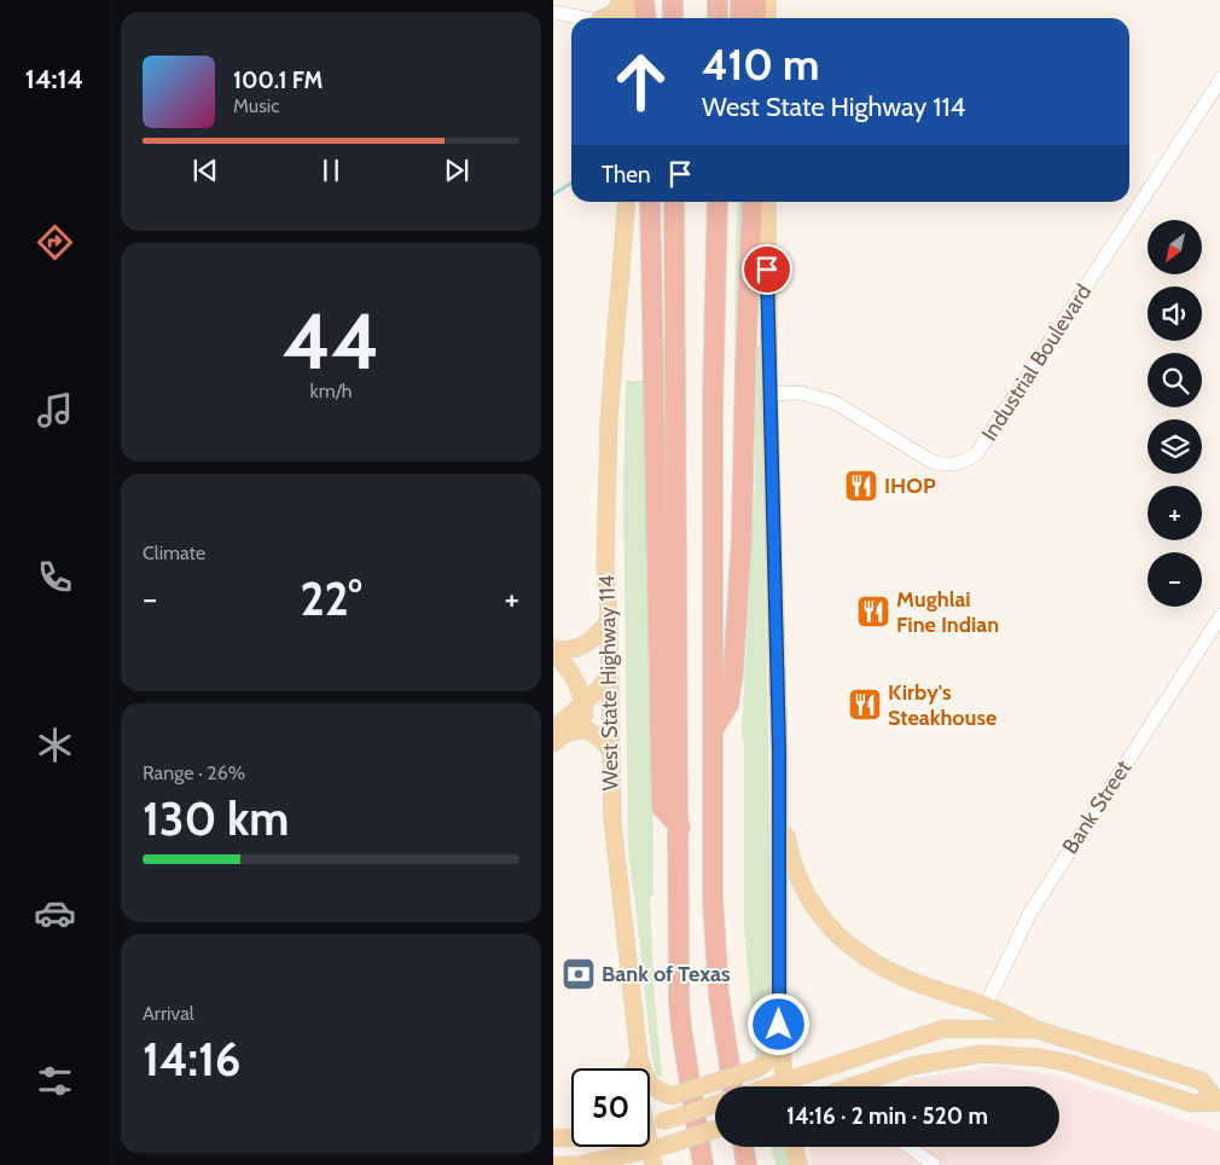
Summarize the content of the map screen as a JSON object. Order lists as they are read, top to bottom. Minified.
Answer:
{"streets":{"main road":["West State Highway 114"],"street":["Industrial Boulevard","Bank Street"]},"places":{"restaurant":["IHOP","Mughlai Fine Indian","Kirby's Steakhouse"],"bank":["Bank of Texas"]},"north":"bottom left","page":{"tabs":"14:14","turn":["410 m","West State Highway 114"],"song":["100.1 FM","Music"],"then":"Then","map_buttons":["+","−"],"tile":[["44","km/h"],"Climate",["Range · 26%","130 km"],["Arrival","14:16"]],"heat":["−","22°","+"],"limit":"50","trip":"14:16 · 2 min · 520 m"}}
